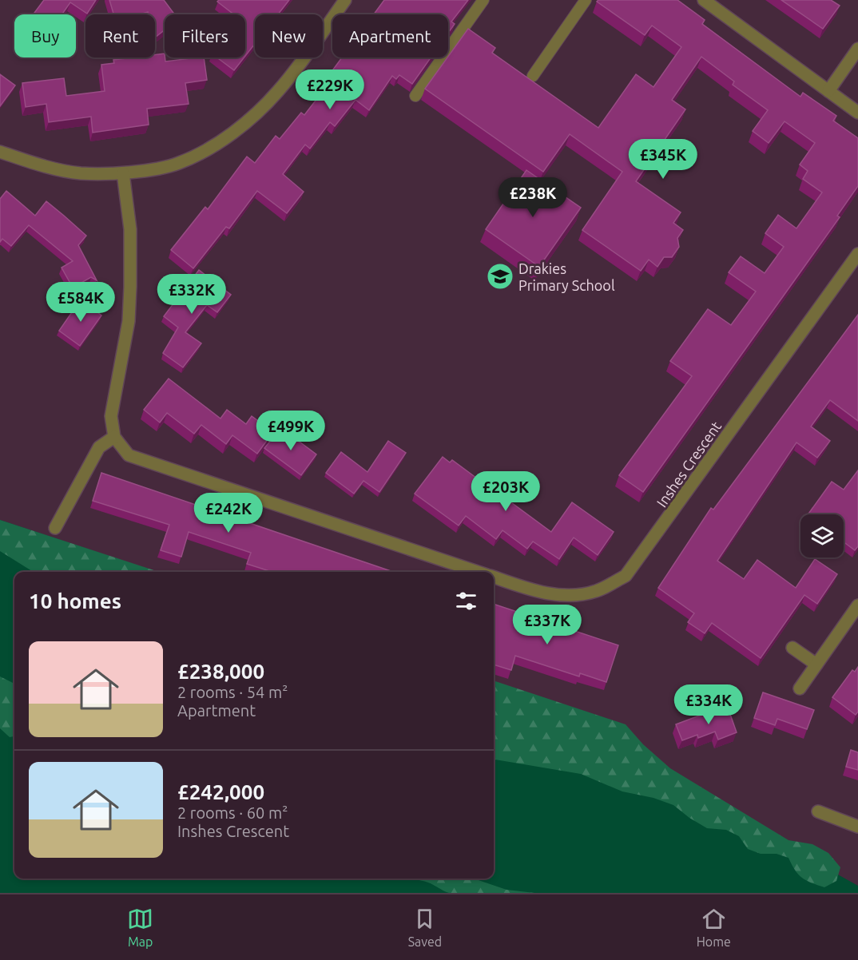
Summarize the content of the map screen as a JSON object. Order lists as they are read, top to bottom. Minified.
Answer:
{"streets":{"street":["Inshes Crescent"]},"places":{"school or university":["Drakies Primary School"]},"page":{"chip":["Buy","Rent","Filters","New","Apartment"],"price":["£229K","£345K","£238K","£332K","£584K","£499K","£203K","£242K","£337K","£334K"],"heading":"10 homes","list":[{"name":"£238,000","note":"2 rooms · 54 m² · Apartment"},{"name":"£242,000","note":"2 rooms · 60 m² · Inshes Crescent"}],"tabs":["Map","Saved","Home"]}}
